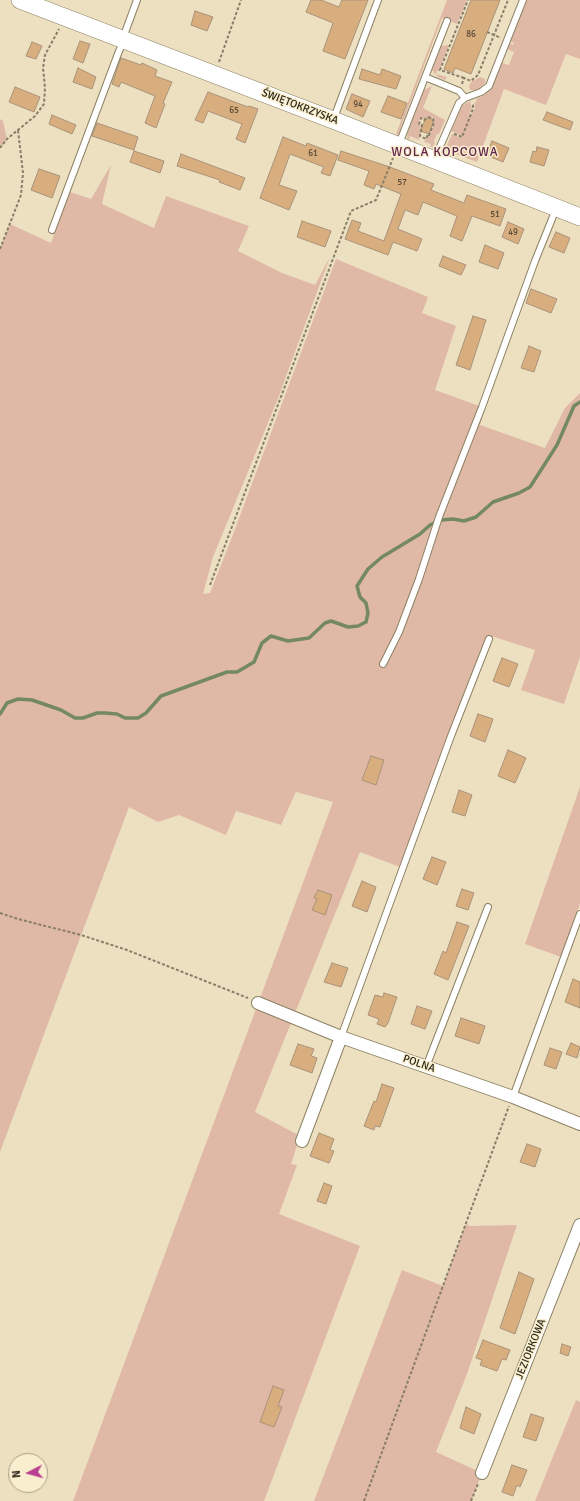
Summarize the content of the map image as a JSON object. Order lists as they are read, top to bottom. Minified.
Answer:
{"streets":{"street":["ŚWIĘTOKRZYSKA","POLNA","JEZIORKOWA"]},"districts":["WOLA KOPCOWA"],"house_numbers":["86","94","65","61","57","51","49"],"north":"left"}
